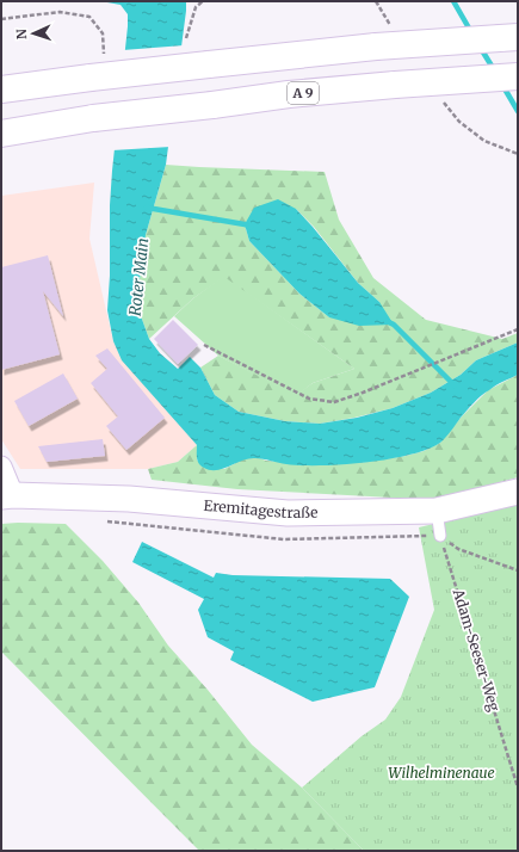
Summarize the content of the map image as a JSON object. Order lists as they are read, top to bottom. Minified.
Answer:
{"streets":{"highway":["A 9"],"street":["Eremitagestraße"],"path":["Adam-Seeser-Weg"]},"water":["Roter Main"],"parks":["Wilhelminenaue"],"north":"left"}
